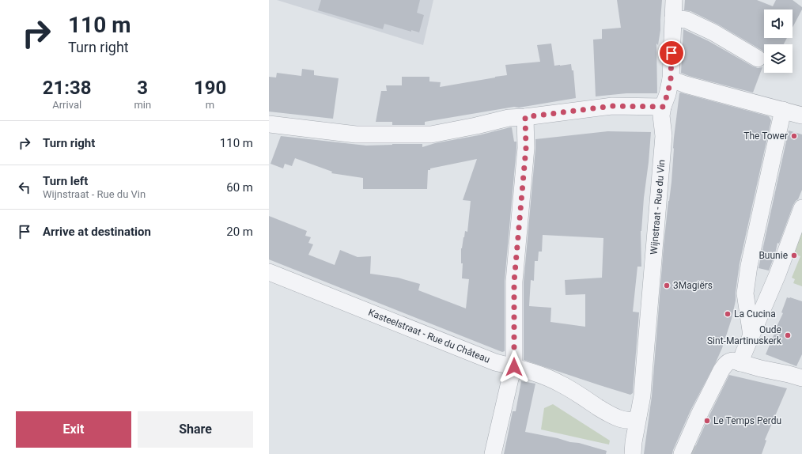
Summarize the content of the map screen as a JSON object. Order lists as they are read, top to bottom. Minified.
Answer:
{"streets":{"street":["Wijnstraat - Rue du Vin","Kasteelstraat - Rue du Château"]},"crossings":[["Wijnstraat - Rue du Vin","Kasteelstraat - Rue du Château"]],"places":["The Tower","Buunie","3Magiërs","La Cucina","Oude Sint-Martinuskerk","Le Temps Perdu"],"page":{"turn":["110 m","Turn right"],"eta":["21:38","Arrival","3","min","190","m"],"list":[{"name":"Turn right","value":"110 m"},{"name":"Turn left","note":"Wijnstraat - Rue du Vin","value":"60 m"},{"name":"Arrive at destination","value":"20 m"}],"buttons":["Exit","Share"]}}
